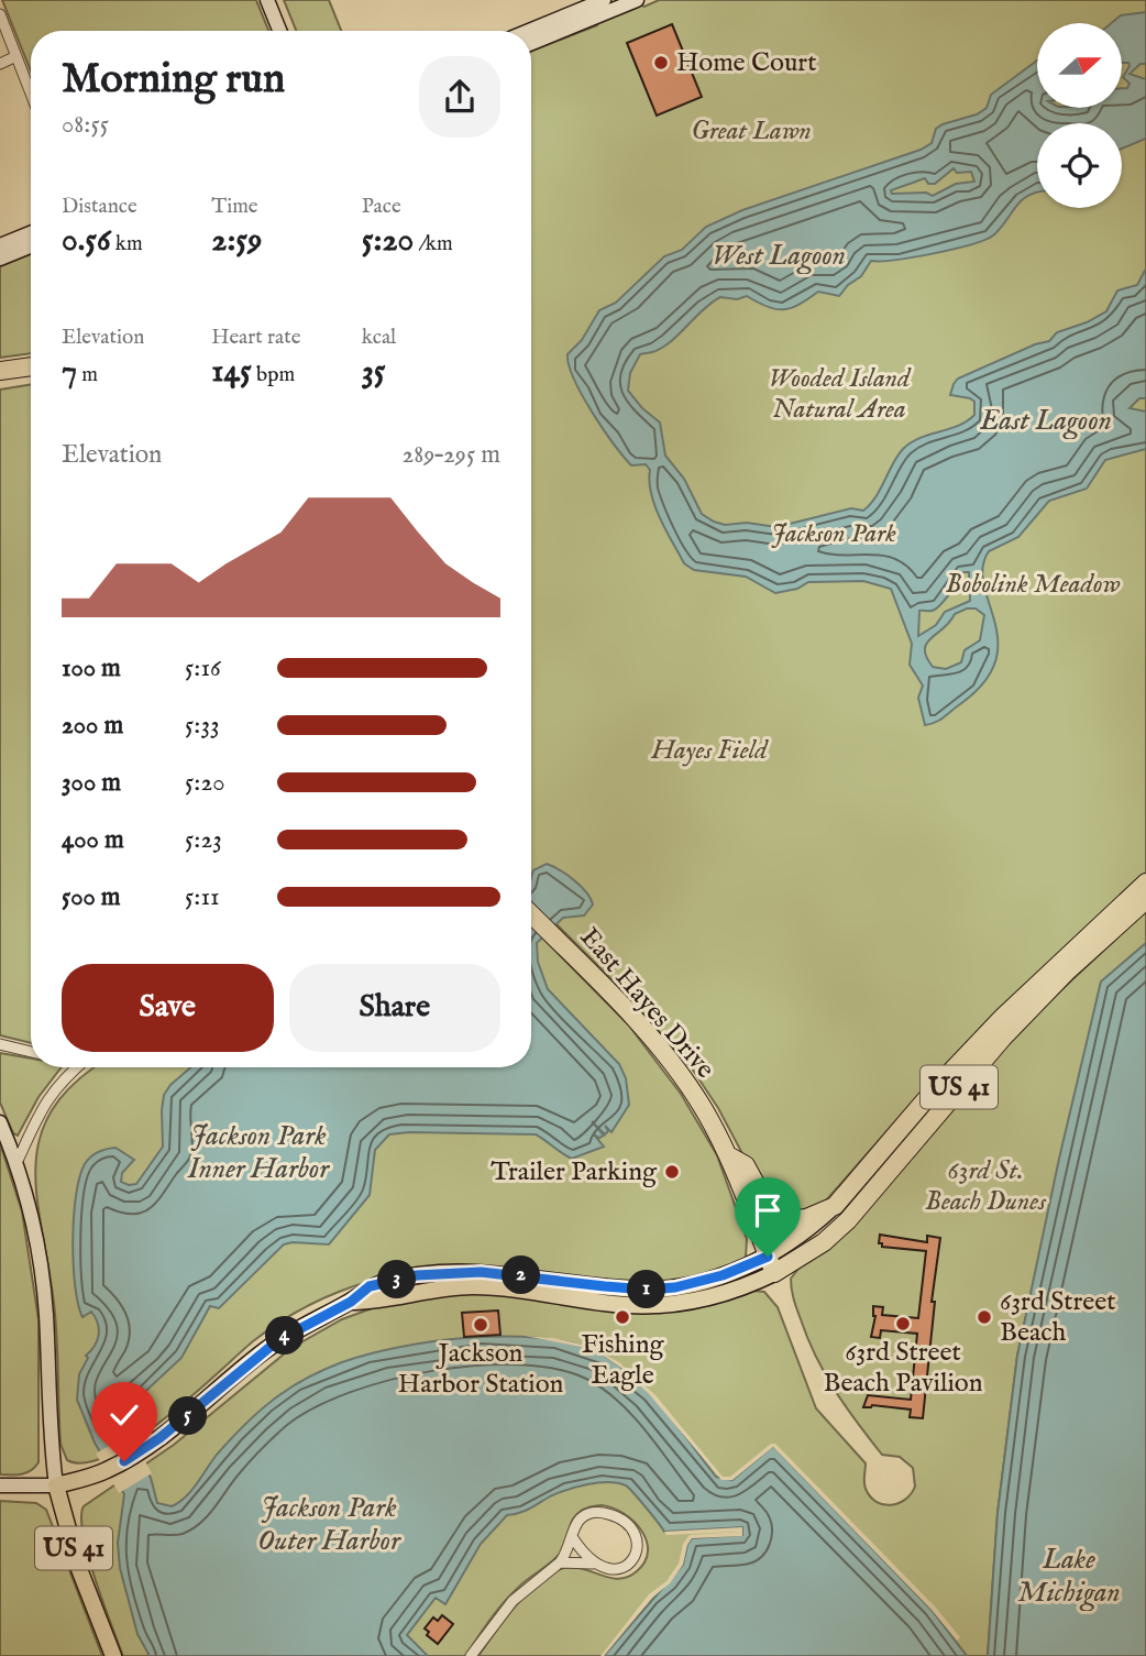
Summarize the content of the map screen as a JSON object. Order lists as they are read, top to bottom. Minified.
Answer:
{"streets":{"highway":["East Hayes Drive","US 41"]},"crossings":[["East Hayes Drive","US 41"]],"water":["West Lagoon","East Lagoon","Jackson Park Inner Harbor","Jackson Park Outer Harbor","Lake Michigan"],"parks":["Great Lawn","Wooded Island Natural Area","Jackson Park","Bobolink Meadow","Hayes Field","63rd St. Beach Dunes"],"places":["Home Court","Trailer Parking","Fishing Eagle","63rd Street Beach","63rd Street Beach Pavilion","Jackson Harbor Station"],"north":"right","page":{"heading":["Morning run","08:55"],"stats":[["Distance","0.56 km"],["Time","2:59"],["Pace","5:20 /km"],["Elevation","7 m"],["Heart rate","145 bpm"],["kcal","35"]],"chart":["Elevation","289–295 m"],"list":[{"name":"100 m","note":"5:16"},{"name":"200 m","note":"5:33"},{"name":"300 m","note":"5:20"},{"name":"400 m","note":"5:23"},{"name":"500 m","note":"5:11"}],"buttons":["Save","Share"],"pins":["2","3","1","4","5"]}}
